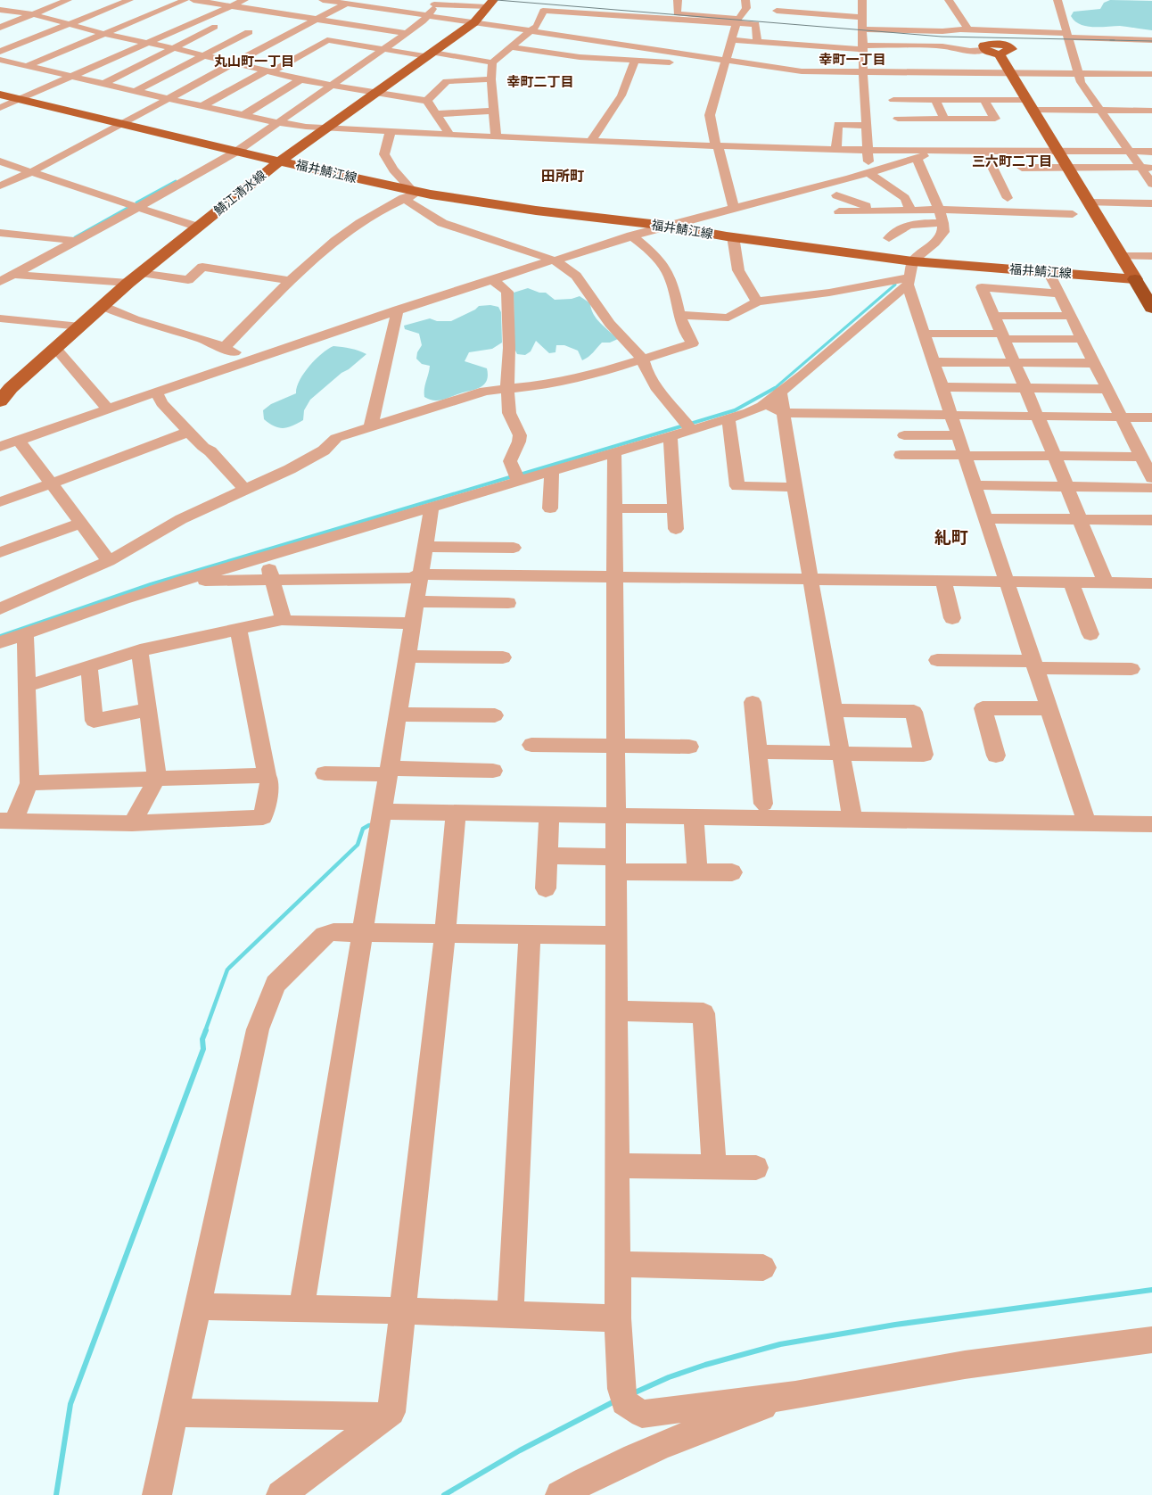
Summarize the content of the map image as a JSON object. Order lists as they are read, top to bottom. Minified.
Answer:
{"streets":{"main road":["福井鯖江線","鯖江清水線"]},"crossings":[["福井鯖江線","鯖江清水線"]],"districts":["幸町一丁目","丸山町一丁目","幸町二丁目","三六町二丁目","田所町","糺町"]}
